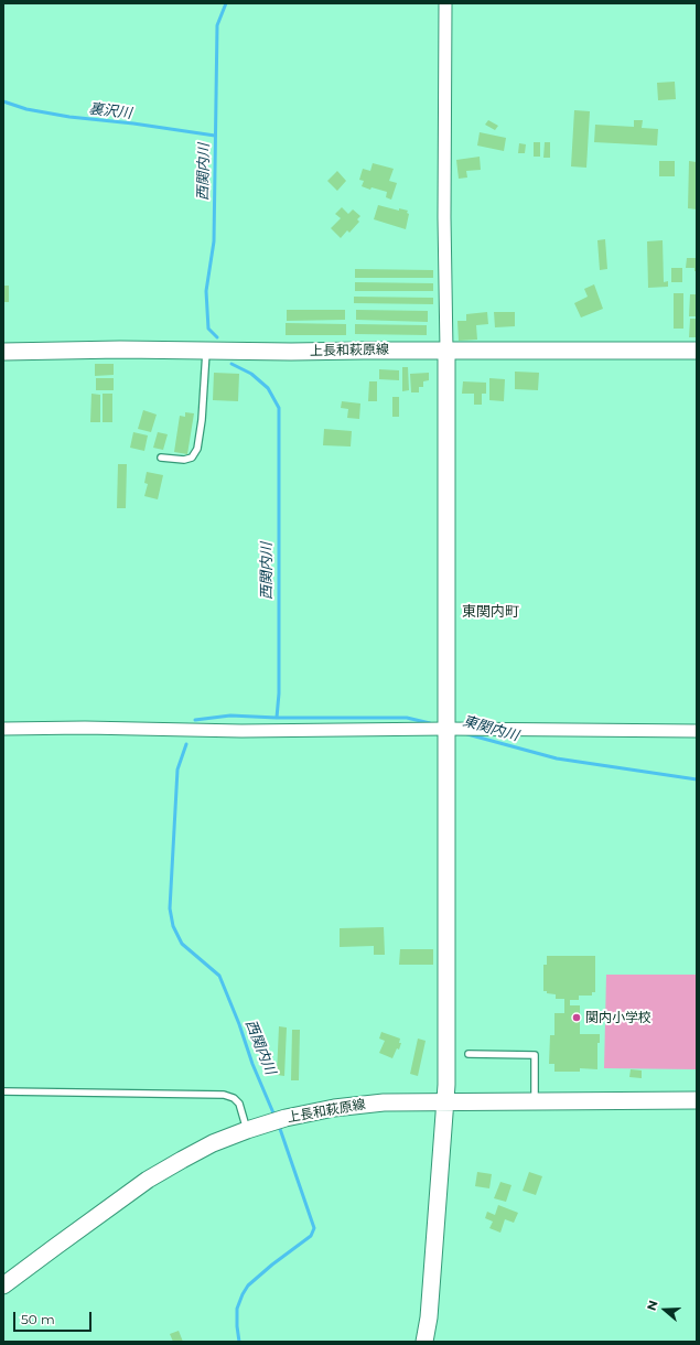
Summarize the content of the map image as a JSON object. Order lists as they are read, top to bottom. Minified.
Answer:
{"streets":{"main road":["上長和萩原線"]},"districts":["東関内町"],"water":["裏沢川","西関内川","東関内川"],"places":["関内小学校"],"scale_bar":"50 m","north":"left"}
